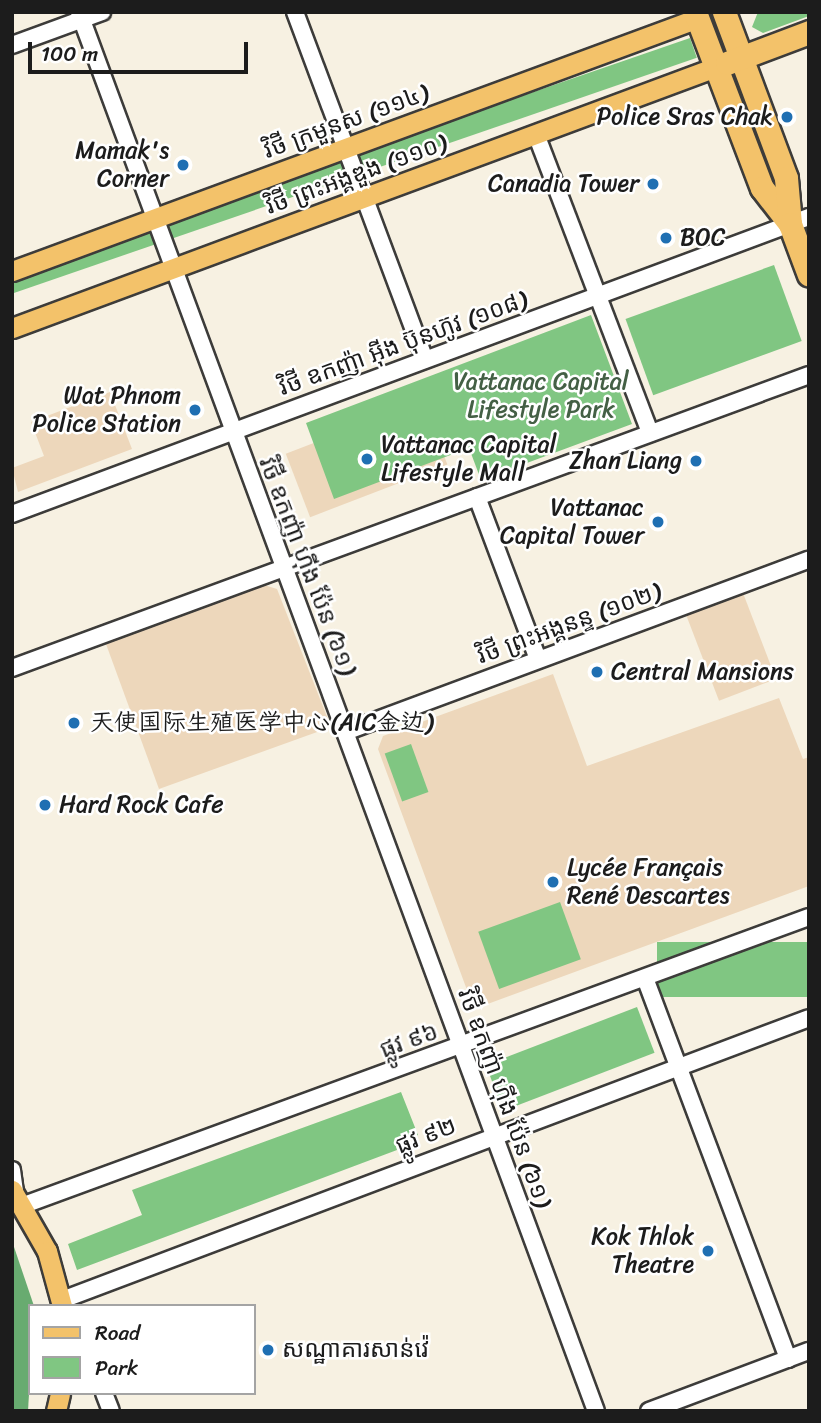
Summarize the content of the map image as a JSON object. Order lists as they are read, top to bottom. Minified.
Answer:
{"streets":{"main road":["វិថី ក្រមួនស (១១៤)","វិថី ព្រះអង្គឌួង (១១០)"],"street":["វិថី ឧកញ៉ា អ៊ីង ប៊ុនហ៊ូវ (១០៨)","វិថី ឧកញ៉ា ហ៊ីង ប៉ែន (៦១)","វិថី ព្រះអង្គនន្ទ (១០២)","ផ្លូវ ៩៦","ផ្លូវ ៩២"]},"crossings":[["វិថី ក្រមួនស (១១៤)","វិថី ឧកញ៉ា ហ៊ីង ប៉ែន (៦១)"],["វិថី ព្រះអង្គឌួង (១១០)","វិថី ឧកញ៉ា ហ៊ីង ប៉ែន (៦១)"],["វិថី ឧកញ៉ា អ៊ីង ប៊ុនហ៊ូវ (១០៨)","វិថី ឧកញ៉ា ហ៊ីង ប៉ែន (៦១)"],["វិថី ឧកញ៉ា ហ៊ីង ប៉ែន (៦១)","វិថី ព្រះអង្គនន្ទ (១០២)"],["វិថី ឧកញ៉ា ហ៊ីង ប៉ែន (៦១)","ផ្លូវ ៩៦"],["វិថី ឧកញ៉ា ហ៊ីង ប៉ែន (៦១)","ផ្លូវ ៩២"]],"parks":["Vattanac Capital Lifestyle Park"],"places":["Police Sras Chak","Mamak's Corner","Canadia Tower","BOC","Wat Phnom Police Station","Vattanac Capital Lifestyle Mall","Zhan Liang","Vattanac Capital Tower","Central Mansions","天使国际生殖医学中心(AIC金边)","Hard Rock Cafe","Lycée Français René Descartes","Kok Thlok Theatre","សណ្ឋាគារសាន់វ៉េ"],"legend":["Road","Park"],"scale_bar":"100 m"}
